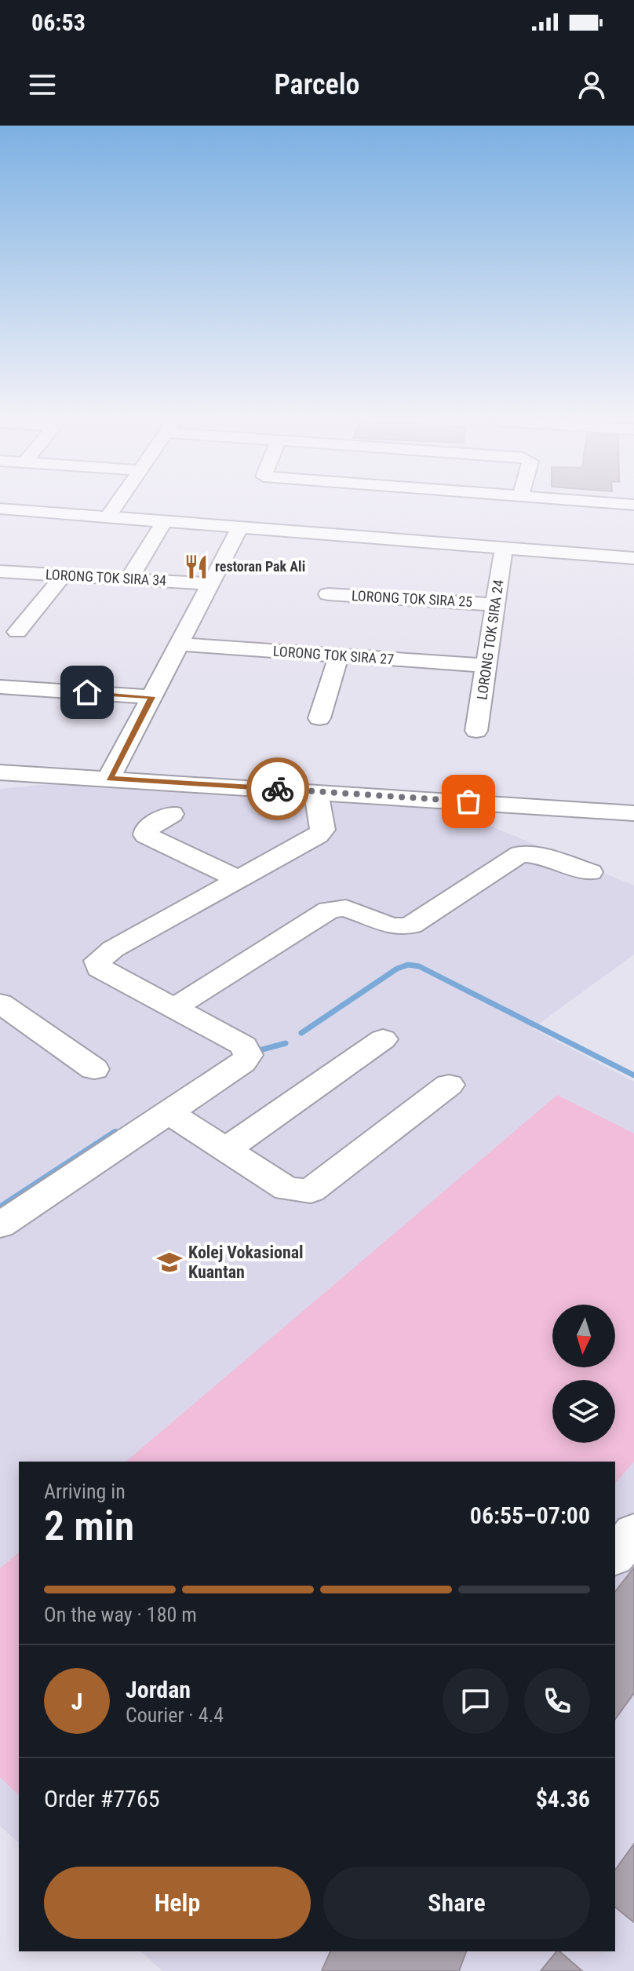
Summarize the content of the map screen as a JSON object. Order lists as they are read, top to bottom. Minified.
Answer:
{"streets":{"street":["LORONG TOK SIRA 34","LORONG TOK SIRA 25","LORONG TOK SIRA 24","LORONG TOK SIRA 27"]},"crossings":[["LORONG TOK SIRA 25","LORONG TOK SIRA 24"],["LORONG TOK SIRA 24","LORONG TOK SIRA 27"]],"places":{"restaurant":["restoran Pak Ali"],"school or university":["Kolej Vokasional Kuantan"]},"north":"bottom","page":{"status":"06:53","header":"Parcelo","heading":["2 min","Arriving in","06:55–07:00"],"panel":["Jordan","Courier · 4.4","Order #7765","$4.36"],"bar":"On the way · 180 m","round":"J","buttons":["Help","Share"]}}
